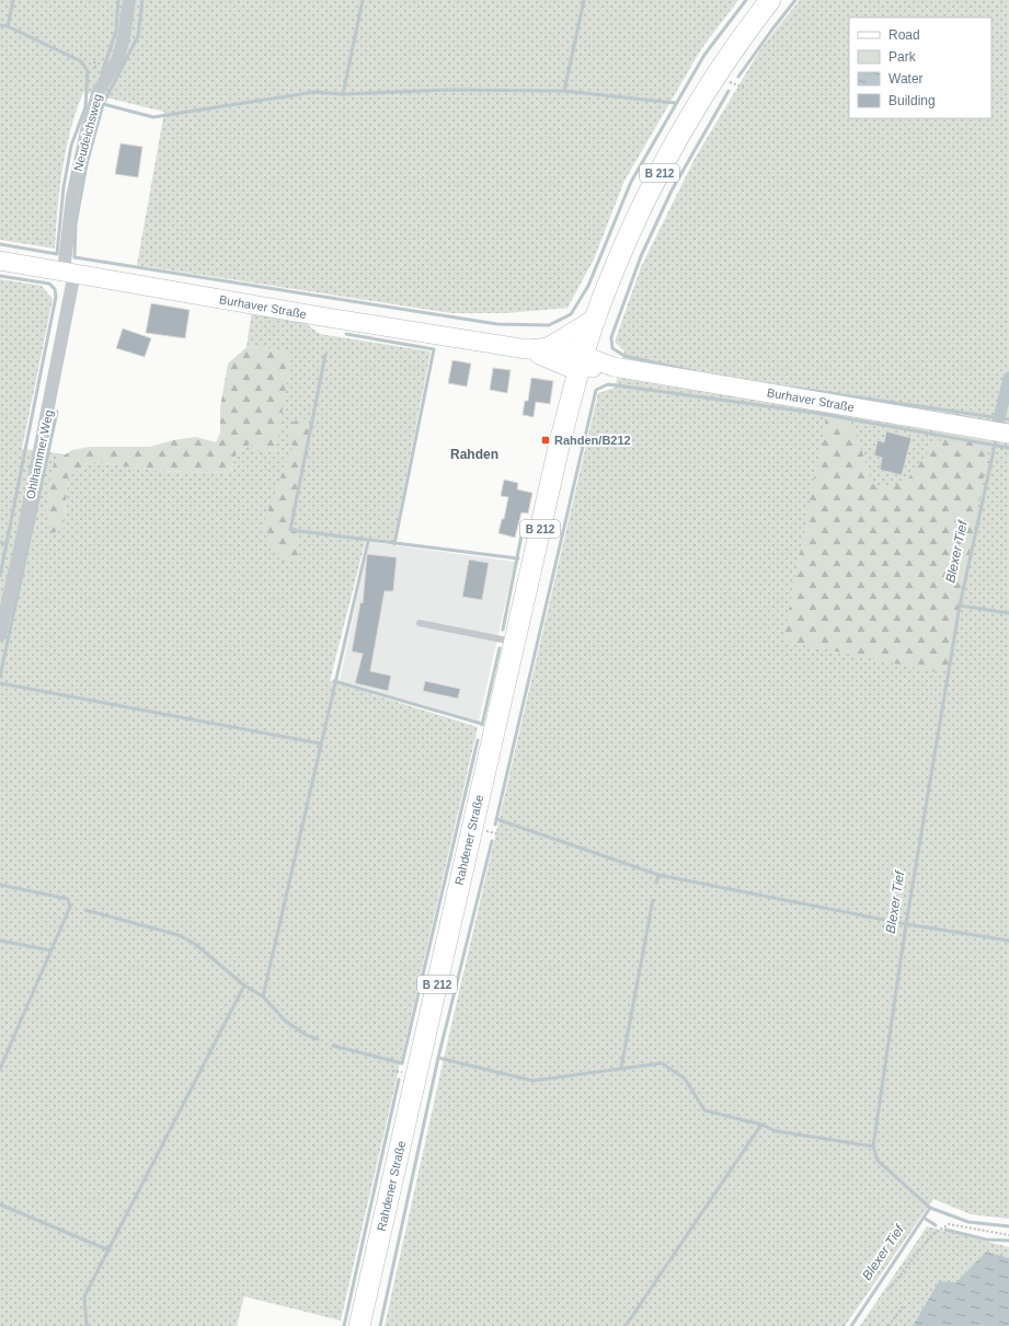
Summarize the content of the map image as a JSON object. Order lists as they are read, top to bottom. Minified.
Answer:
{"streets":{"main road":["B 212","Burhaver Straße","Rahdener Straße"],"street":["Neudeichsweg","Ohlhammer Weg"]},"crossings":[["Neudeichsweg","Burhaver Straße"],["Neudeichsweg","Ohlhammer Weg"],["B 212","Burhaver Straße"],["B 212","Rahdener Straße"],["Burhaver Straße","Ohlhammer Weg"],["Burhaver Straße","Rahdener Straße"]],"districts":["Rahden"],"water":["Blexer Tief"],"places":{"transit":["Rahden/B212"]},"legend":["Road","Park","Water","Building"]}
